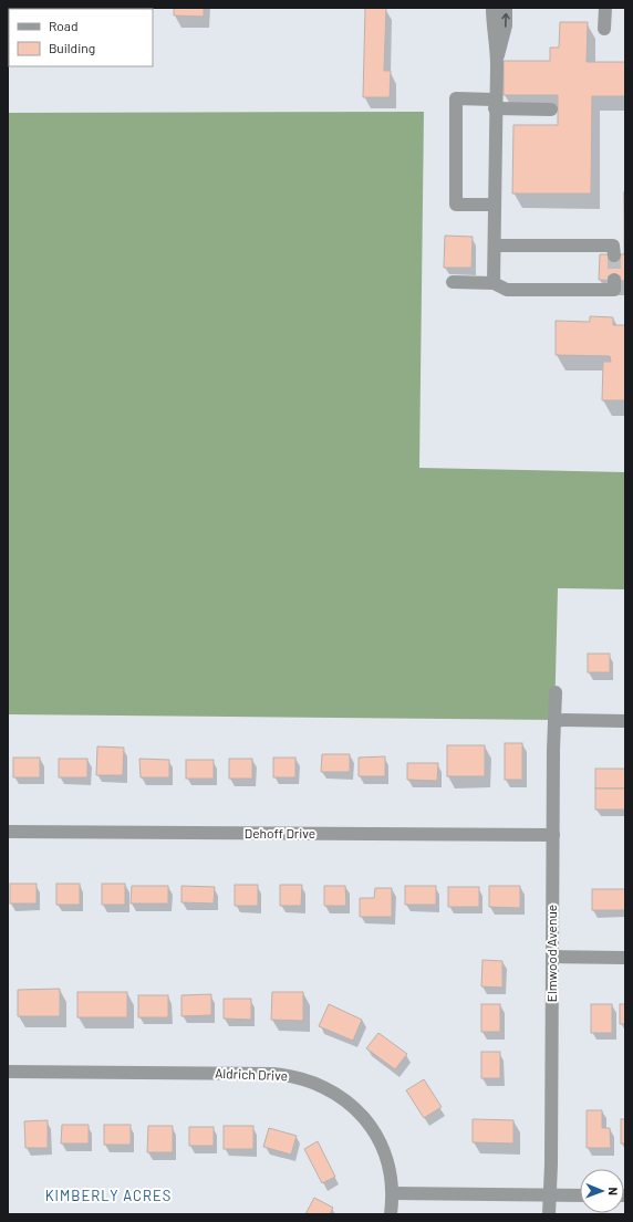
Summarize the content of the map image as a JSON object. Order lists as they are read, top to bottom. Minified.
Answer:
{"streets":{"street":["Dehoff Drive","Elmwood Avenue","Aldrich Drive"]},"crossings":[["Dehoff Drive","Elmwood Avenue"]],"districts":["KIMBERLY ACRES"],"legend":["Road","Building"],"north":"right"}
